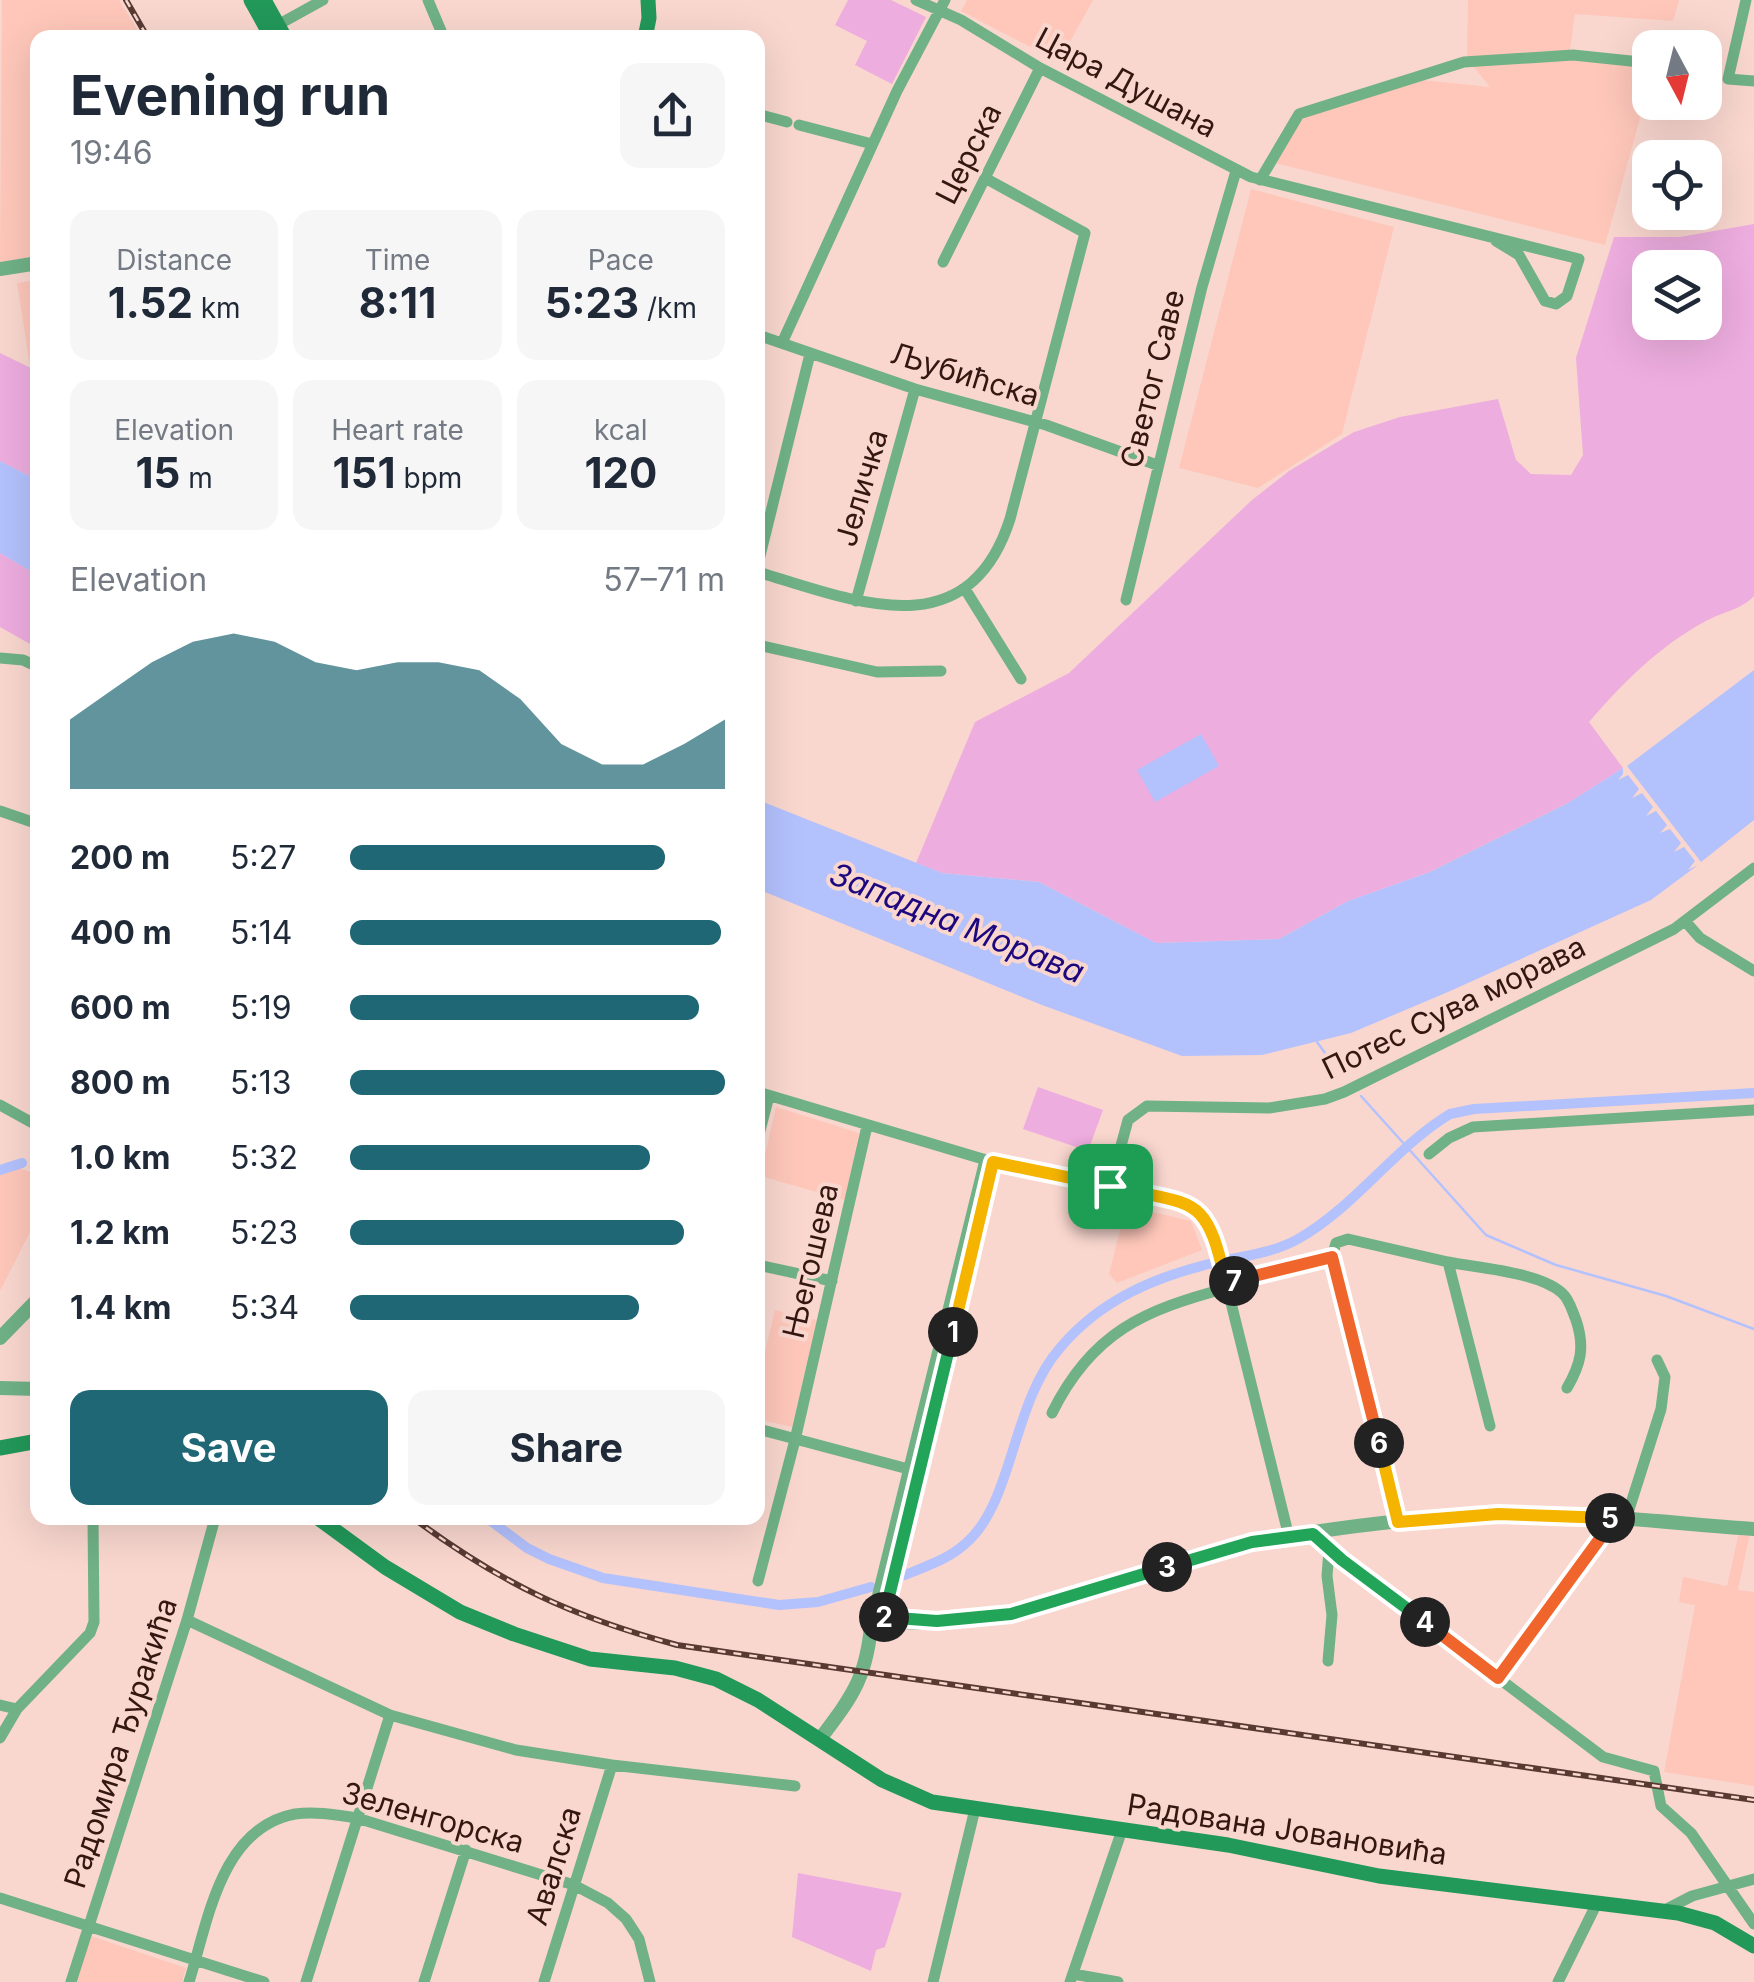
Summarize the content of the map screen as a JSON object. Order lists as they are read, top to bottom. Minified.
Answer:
{"streets":{"main road":["Радована Јовановића"],"street":["Цара Душана","Церска","Љубићска","Светог Саве","Јеличка","Потес Сува морава","Његошева","Радомира Ђуракића","Зеленгорска","Авалска"]},"crossings":[["Цара Душана","Церска"],["Цара Душана","Светог Саве"],["Љубићска","Светог Саве"],["Љубићска","Јеличка"],["Зеленгорска","Авалска"]],"water":["Западна Морава"],"north":"bottom","page":{"heading":["Evening run","19:46"],"stats":[["Distance","1.52 km"],["Time","8:11"],["Pace","5:23 /km"],["Elevation","15 m"],["Heart rate","151 bpm"],["kcal","120"]],"chart":["Elevation","57–71 m"],"list":[{"name":"200 m","note":"5:27"},{"name":"400 m","note":"5:14"},{"name":"600 m","note":"5:19"},{"name":"800 m","note":"5:13"},{"name":"1.0 km","note":"5:32"},{"name":"1.2 km","note":"5:23"},{"name":"1.4 km","note":"5:34"}],"pins":["7","1","6","5","3","2","4"],"buttons":["Save","Share"]}}
